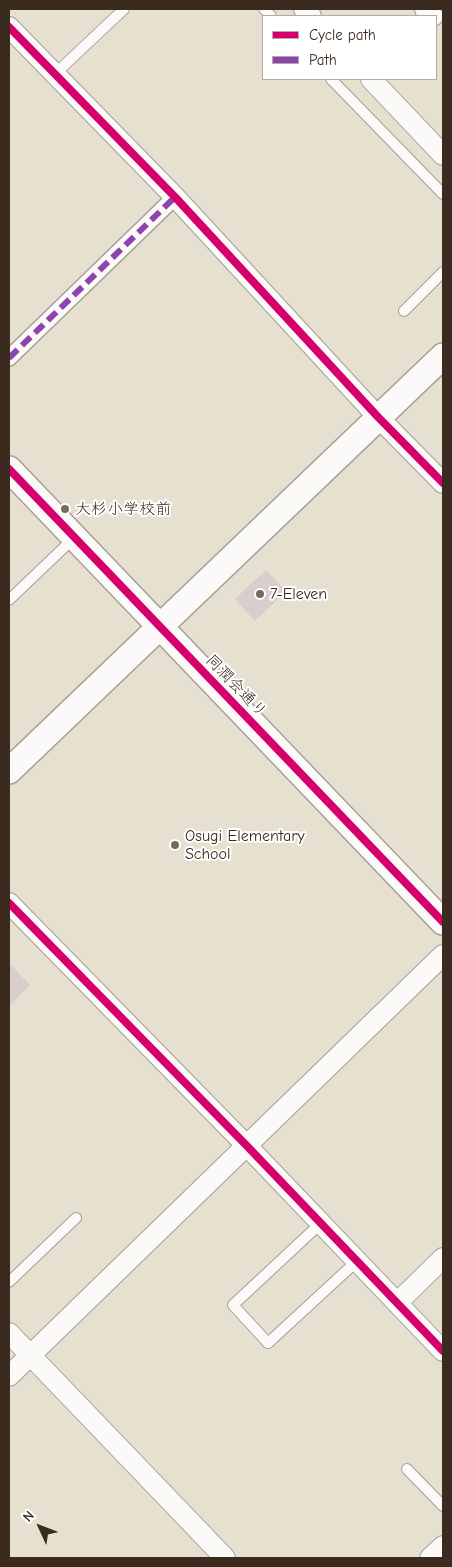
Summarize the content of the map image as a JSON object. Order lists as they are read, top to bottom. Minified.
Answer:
{"streets":{"street":["同潤会通り"]},"places":["大杉小学校前","7-Eleven","Osugi Elementary School"],"legend":["Cycle path","Path"],"north":"top left"}
